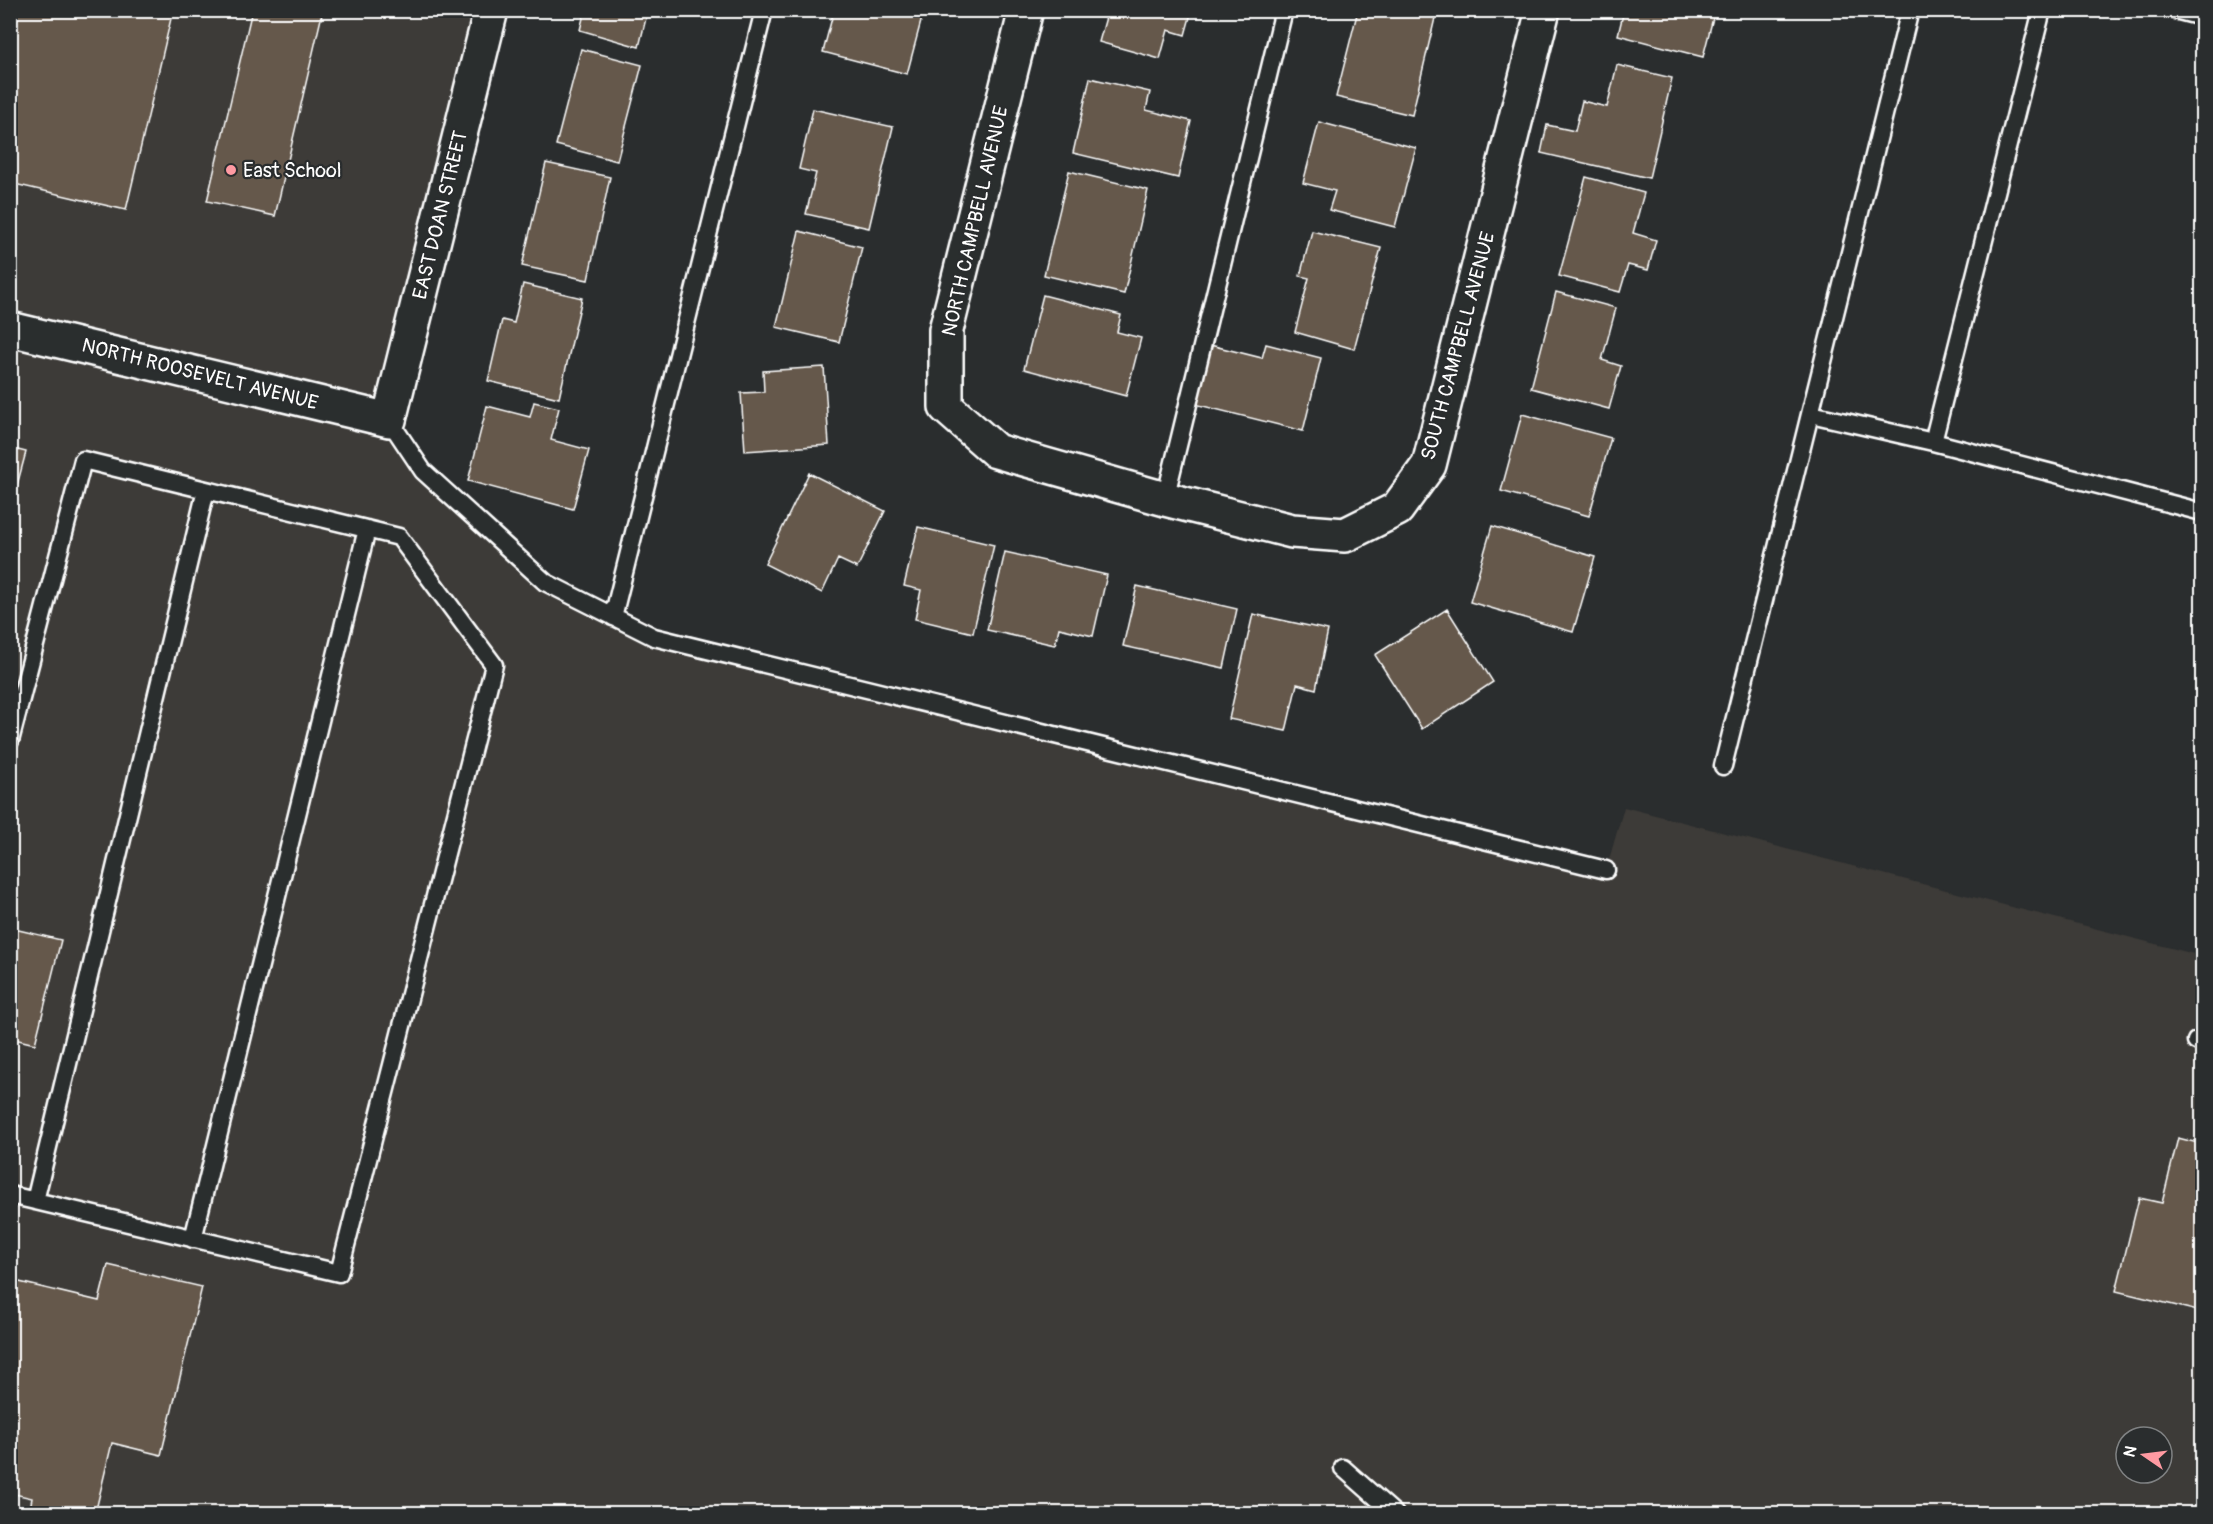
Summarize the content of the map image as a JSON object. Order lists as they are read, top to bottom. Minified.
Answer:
{"streets":{"street":["EAST DOAN STREET","NORTH CAMPBELL AVENUE","SOUTH CAMPBELL AVENUE","NORTH ROOSEVELT AVENUE"]},"crossings":[["EAST DOAN STREET","NORTH ROOSEVELT AVENUE"],["NORTH CAMPBELL AVENUE","SOUTH CAMPBELL AVENUE"]],"places":["East School"],"north":"left"}
